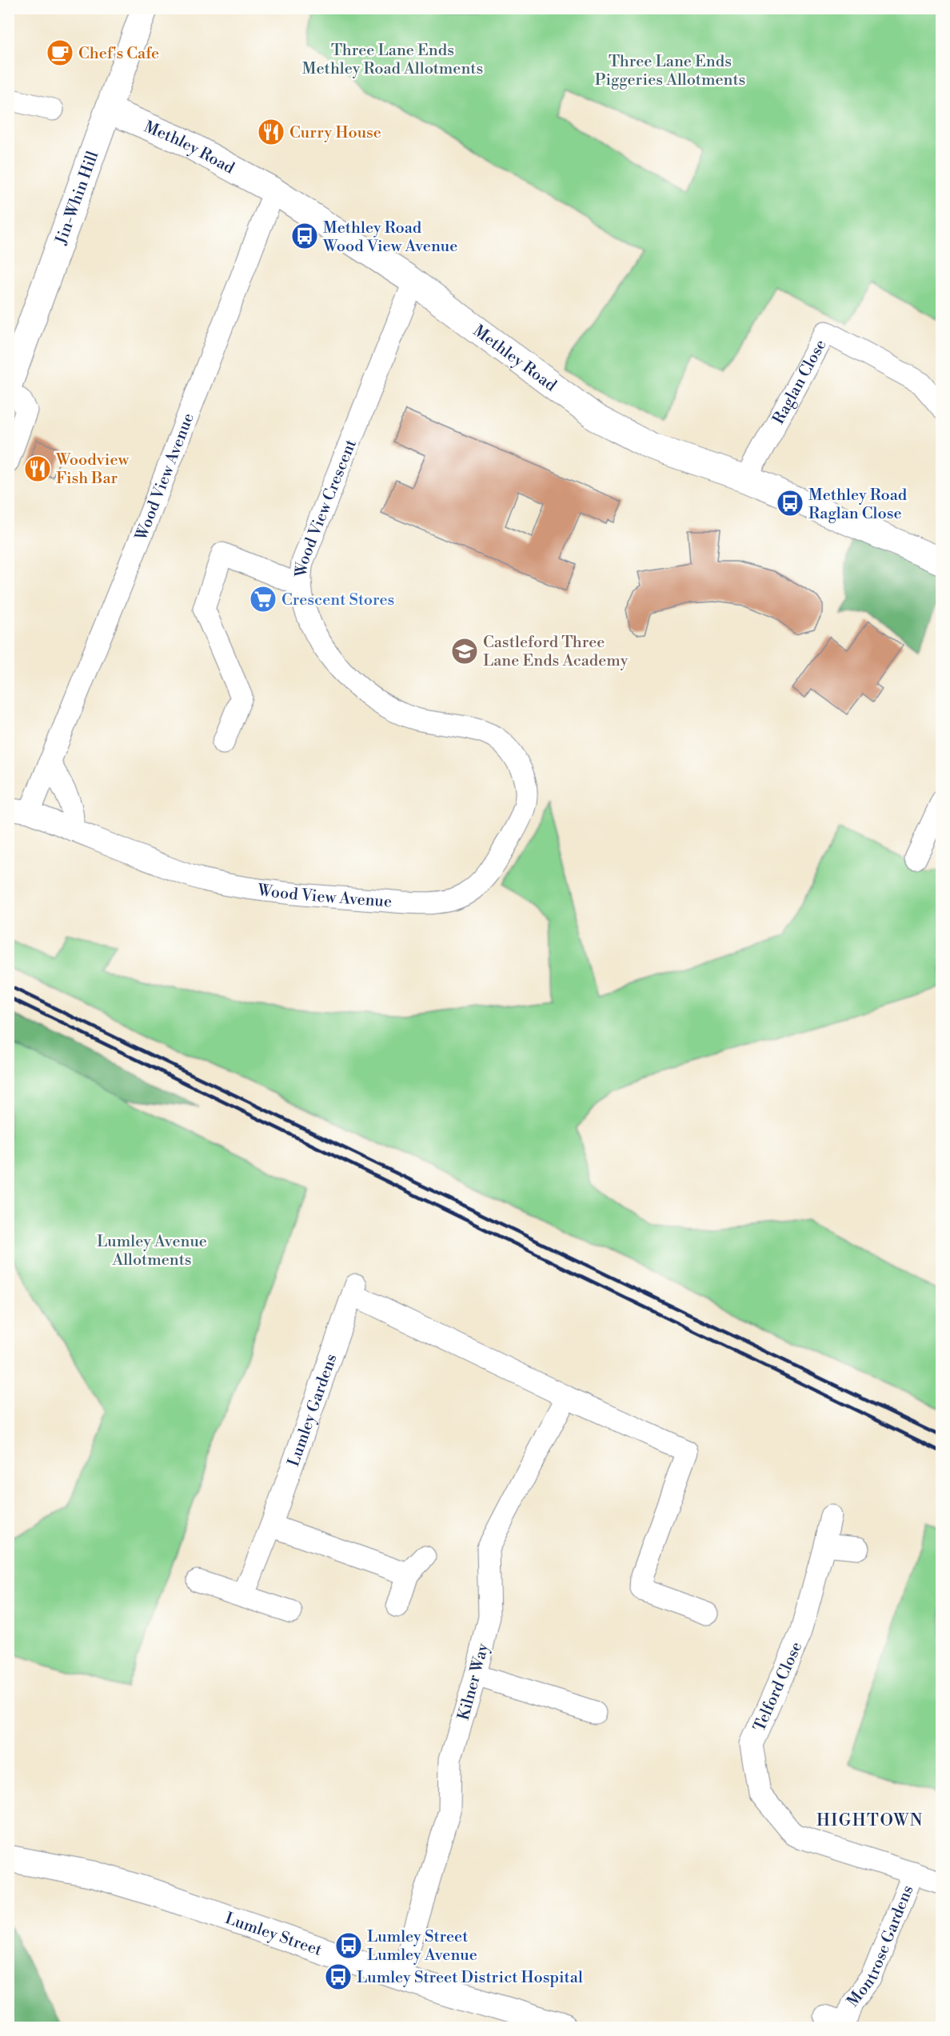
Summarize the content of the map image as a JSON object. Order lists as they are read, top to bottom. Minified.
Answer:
{"streets":{"main road":["Methley Road","Jin-Whin Hill","Lumley Street"],"street":["Raglan Close","Wood View Avenue","Wood View Crescent","Lumley Gardens","Kilner Way","Telford Close","Montrose Gardens"]},"crossings":[["Methley Road","Jin-Whin Hill"],["Methley Road","Raglan Close"],["Methley Road","Wood View Avenue"],["Methley Road","Wood View Crescent"],["Wood View Avenue","Wood View Crescent"],["Lumley Gardens","Kilner Way"],["Kilner Way","Lumley Street"],["Telford Close","Montrose Gardens"]],"districts":["HIGHTOWN"],"parks":["Three Lane Ends Methley Road Allotments","Three Lane Ends Piggeries Allotments","Lumley Avenue Allotments"],"places":{"cafe":["Chef's Cafe"],"restaurant":["Curry House","Woodview Fish Bar"],"bus stop":["Methley Road Wood View Avenue","Methley Road Raglan Close","Lumley Street Lumley Avenue","Lumley Street District Hospital"],"supermarket":["Crescent Stores"],"school or university":["Castleford Three Lane Ends Academy"]}}
